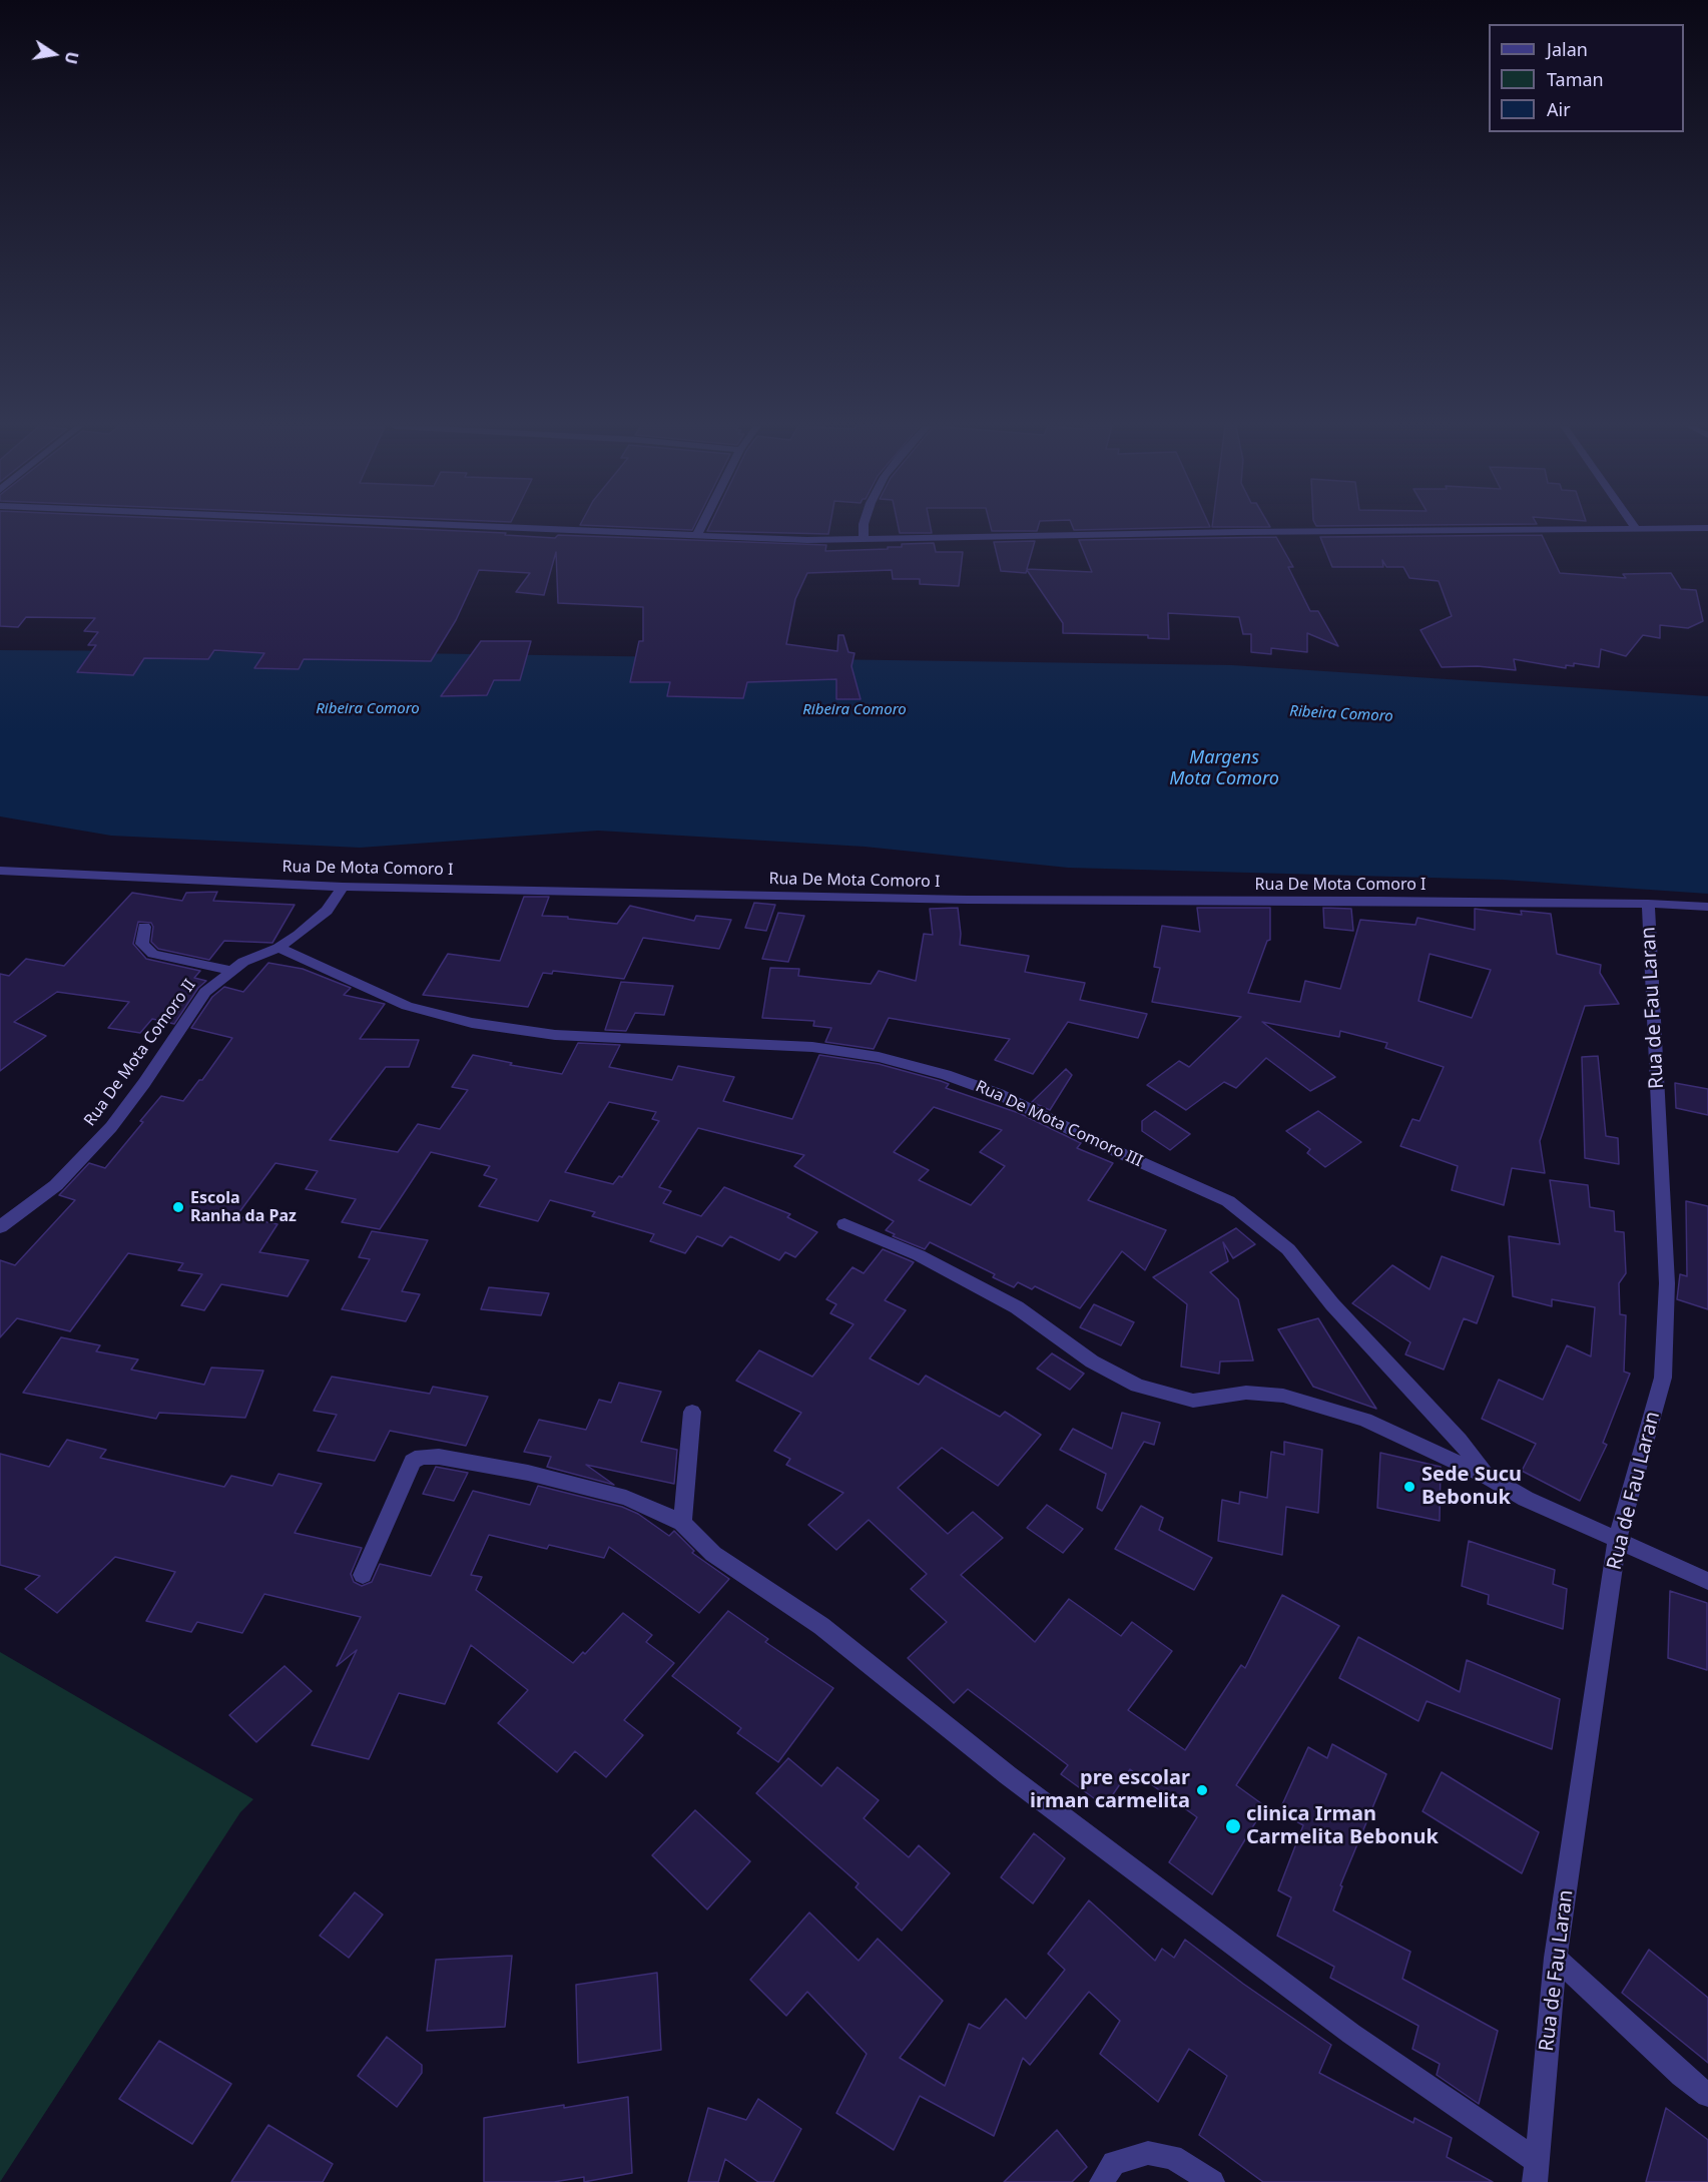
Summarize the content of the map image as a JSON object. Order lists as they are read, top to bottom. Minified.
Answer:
{"streets":{"street":["Rua De Mota Comoro I","Rua de Fau Laran","Rua De Mota Comoro II","Rua De Mota Comoro III"]},"crossings":[["Rua De Mota Comoro I","Rua de Fau Laran"],["Rua De Mota Comoro I","Rua De Mota Comoro II"],["Rua de Fau Laran","Rua De Mota Comoro III"],["Rua De Mota Comoro II","Rua De Mota Comoro III"]],"water":["Ribeira Comoro","Margens Mota Comoro"],"places":["Escola Ranha da Paz","Sede Sucu Bebonuk","pre escolar irman carmelita","clinica Irman Carmelita Bebonuk"],"legend":["Jalan","Taman","Air"],"north":"right"}
